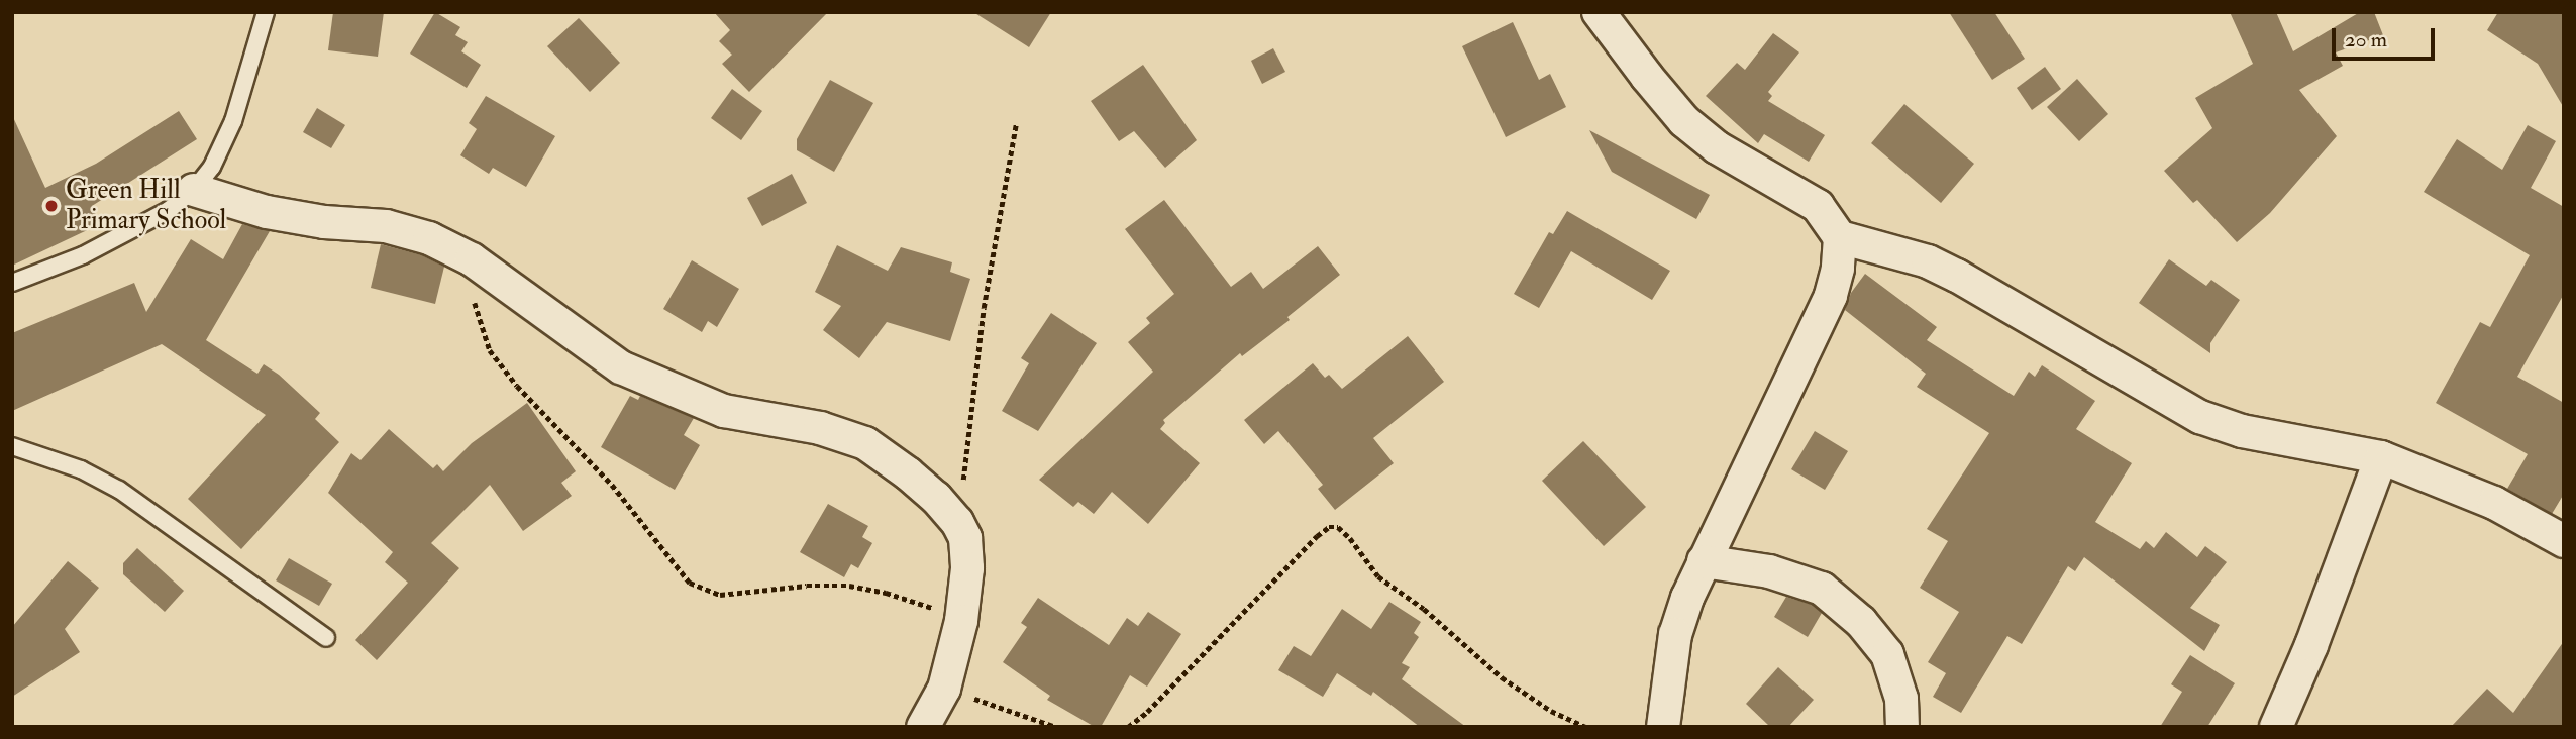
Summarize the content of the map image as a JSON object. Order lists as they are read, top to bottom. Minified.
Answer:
{"places":["Green Hill Primary School"],"scale_bar":"20 m"}
